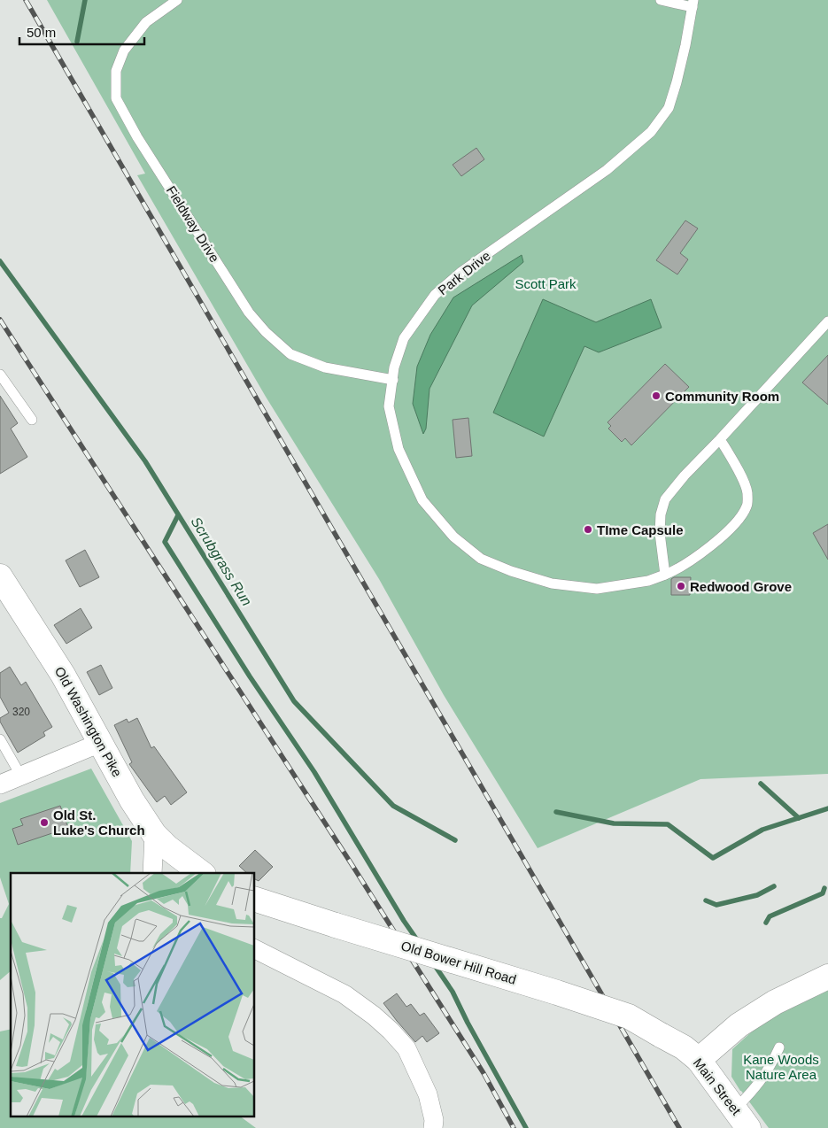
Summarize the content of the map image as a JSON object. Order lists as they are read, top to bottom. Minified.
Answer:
{"streets":{"street":["Old Washington Pike","Old Bower Hill Road","Main Street"],"lane":["Fieldway Drive","Park Drive"]},"crossings":[["Fieldway Drive","Park Drive"],["Old Bower Hill Road","Main Street"]],"water":["Scrubgrass Run"],"parks":["Scott Park","Kane Woods Nature Area"],"places":["Community Room","TIme Capsule","Redwood Grove","Old St. Luke's Church"],"house_numbers":["320"],"scale_bar":"50 m"}
